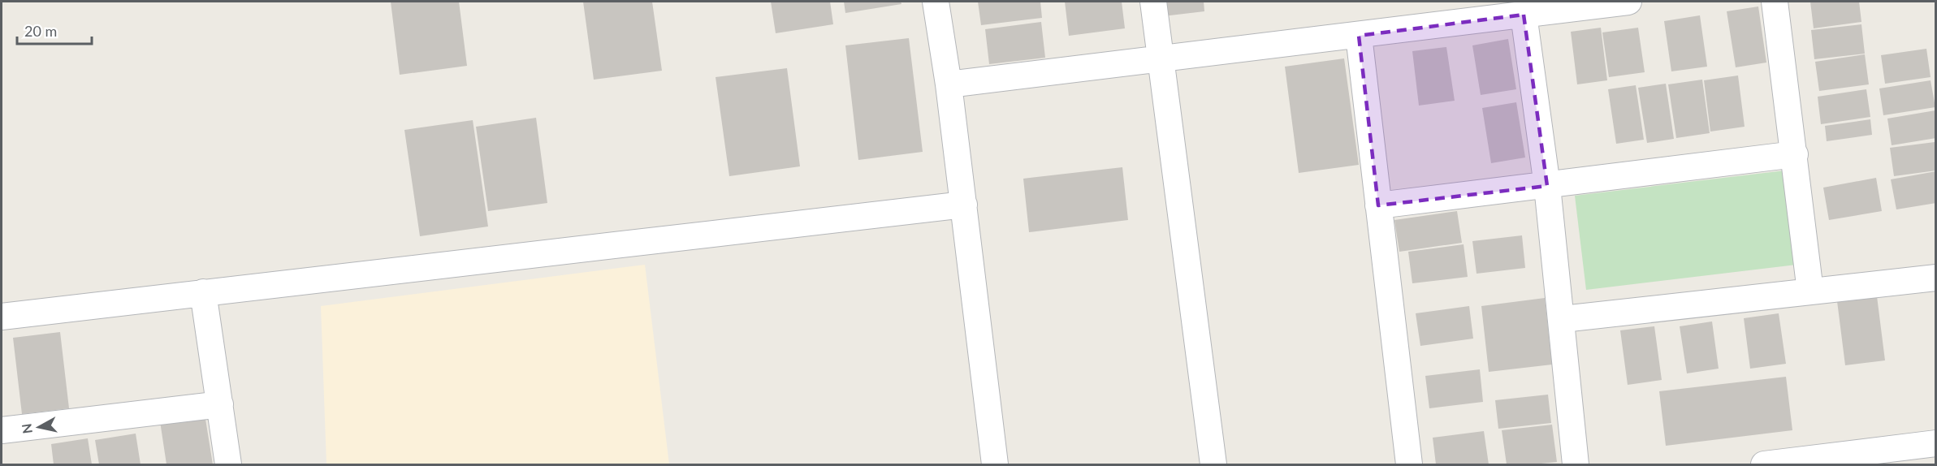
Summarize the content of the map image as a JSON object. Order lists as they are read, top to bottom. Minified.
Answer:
{"scale_bar":"20 m","north":"left"}
